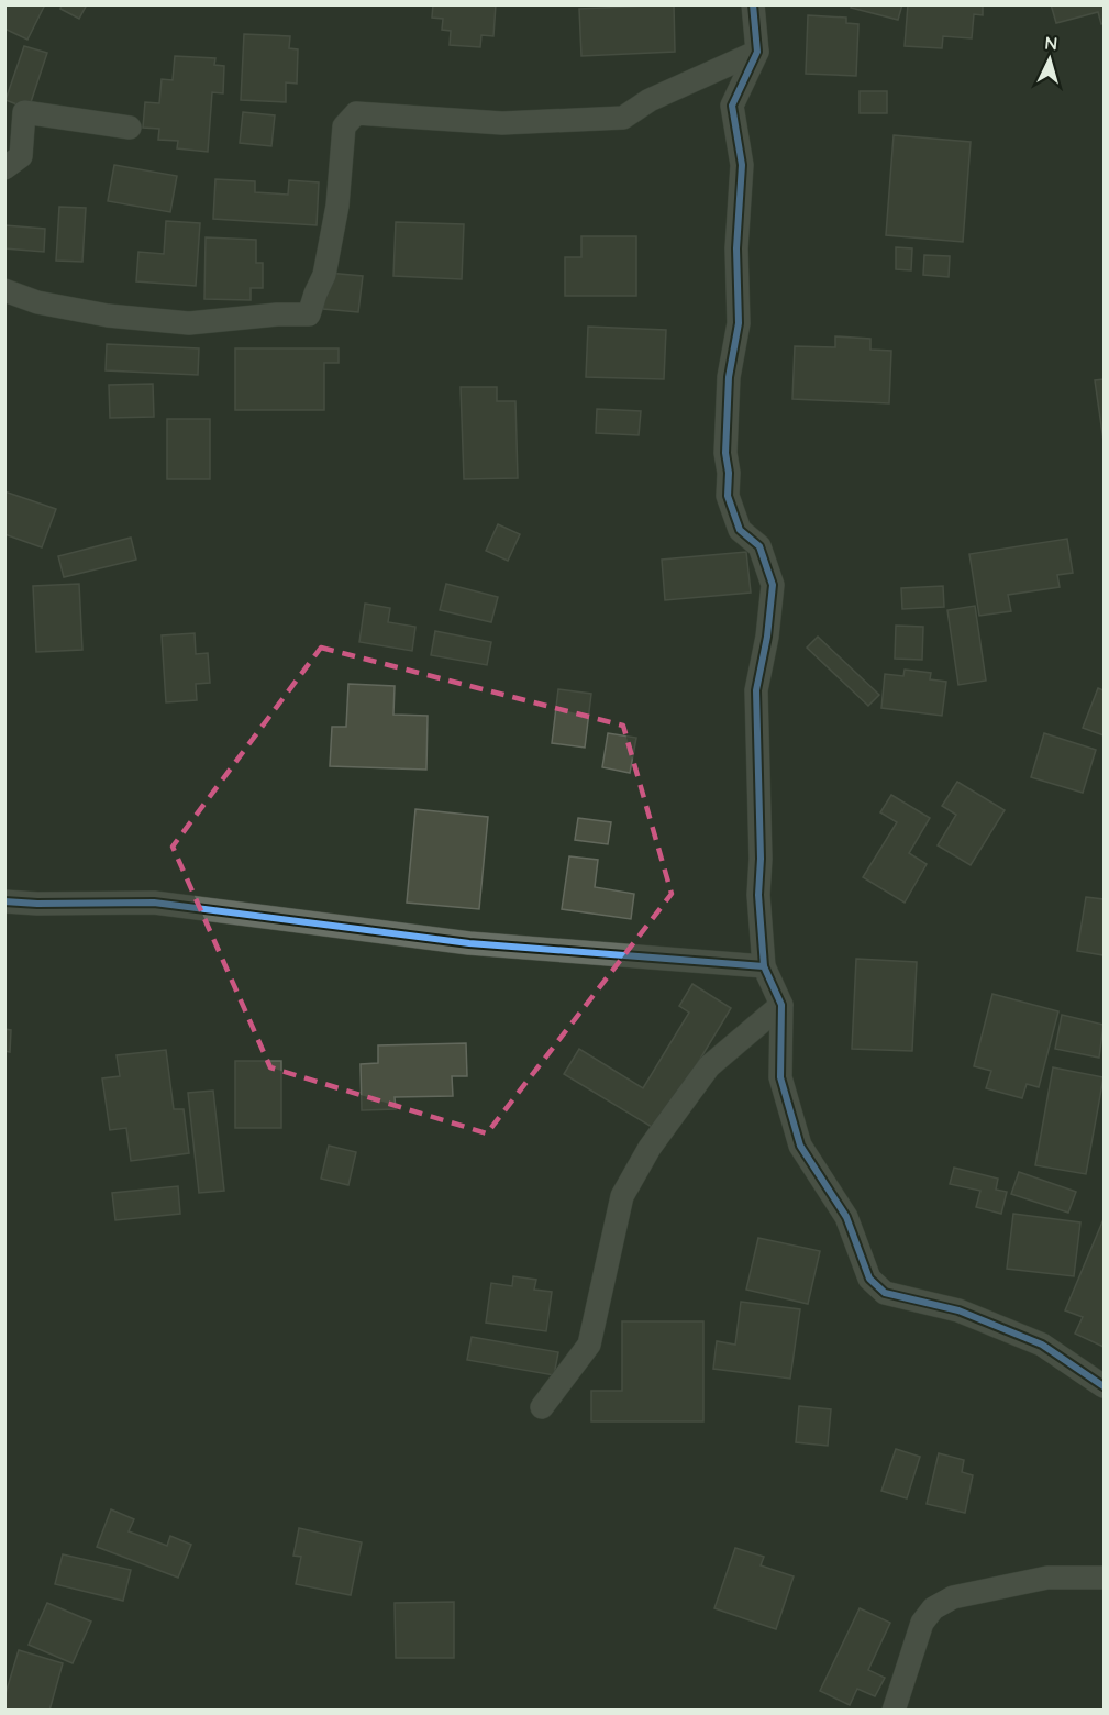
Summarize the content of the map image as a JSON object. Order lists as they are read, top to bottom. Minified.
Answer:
{"north":"top"}
